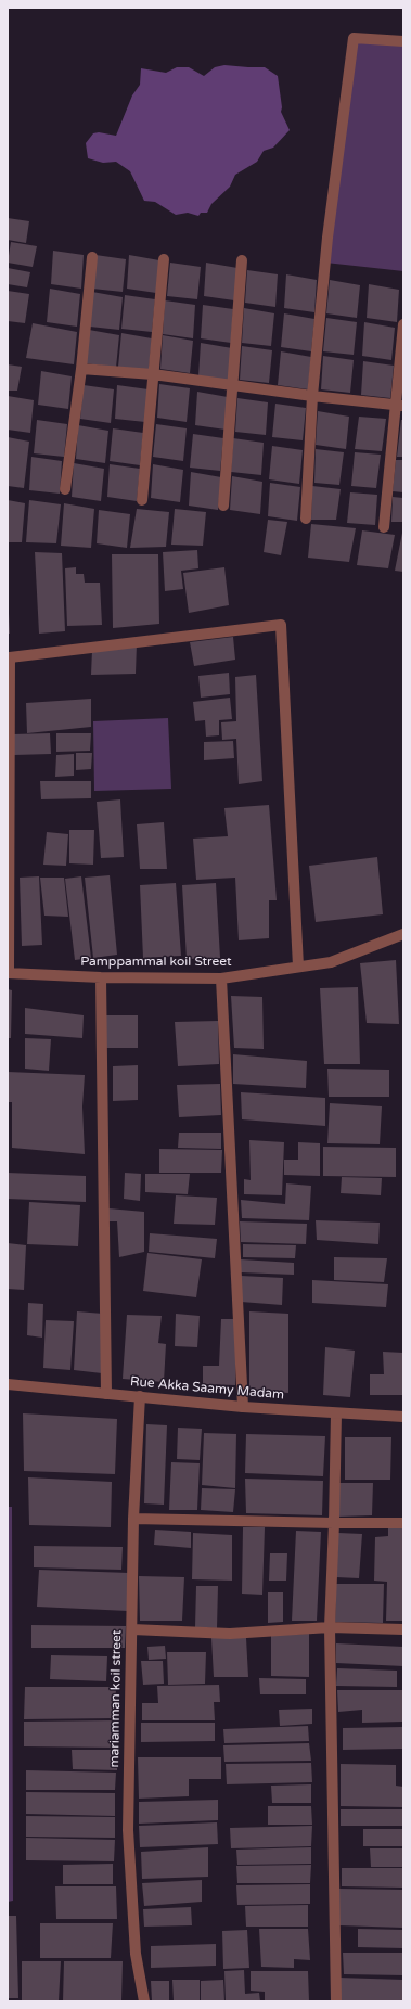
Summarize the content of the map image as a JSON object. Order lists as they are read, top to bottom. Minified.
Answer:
{"streets":{"street":["Pamppammal koil Street","Rue Akka Saamy Madam","mariamman koil street"]},"crossings":[["Rue Akka Saamy Madam","mariamman koil street"]]}
